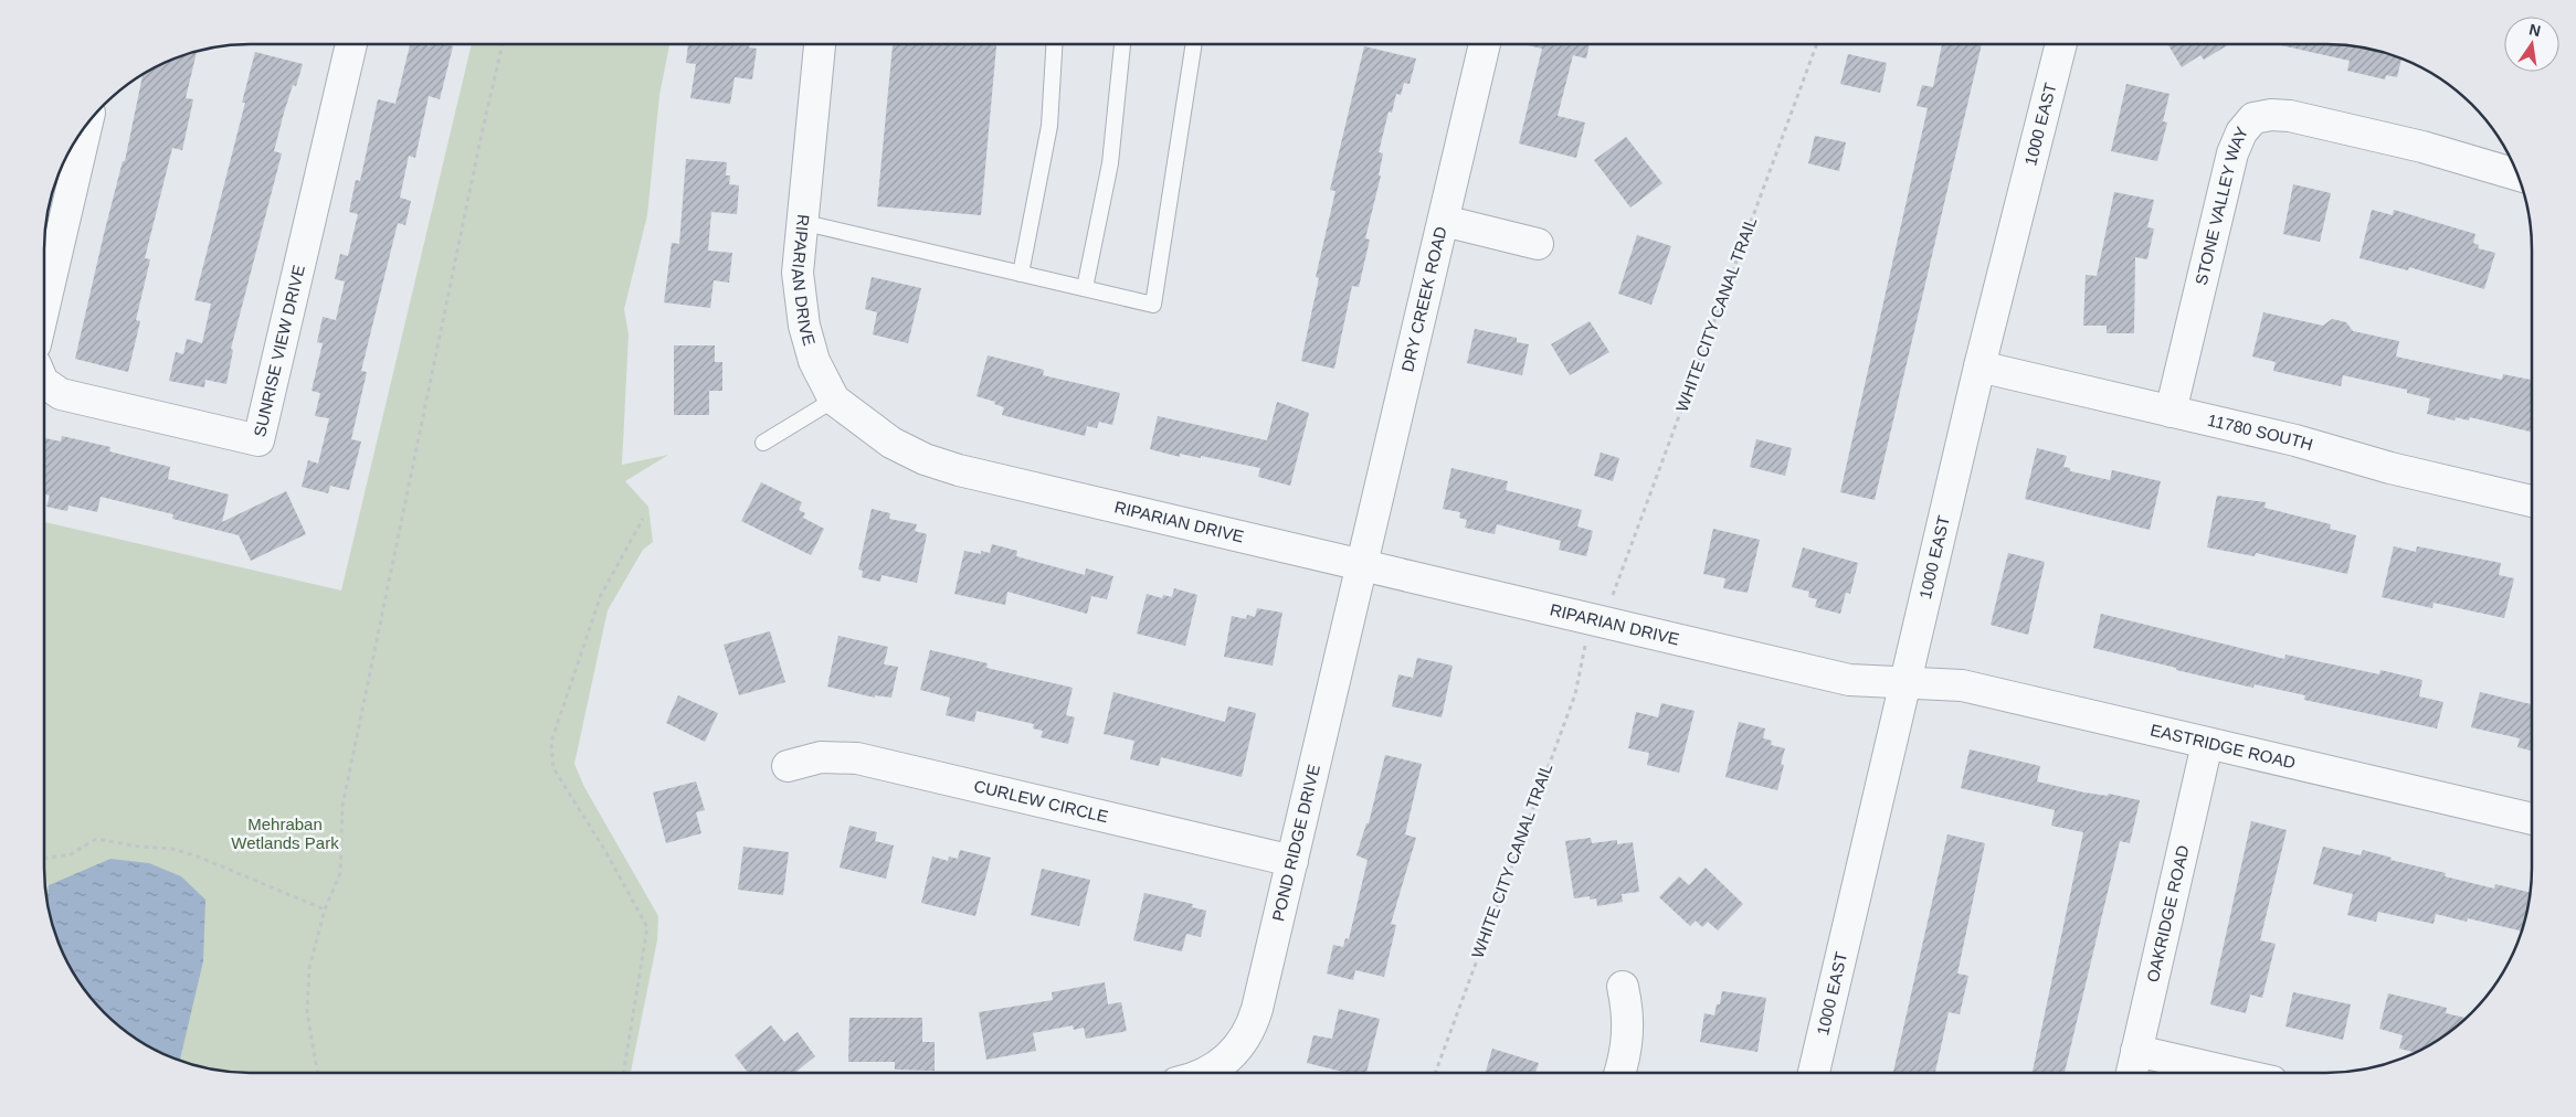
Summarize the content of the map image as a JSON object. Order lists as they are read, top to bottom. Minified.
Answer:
{"streets":{"street":["1000 EAST","STONE VALLEY WAY","RIPARIAN DRIVE","DRY CREEK ROAD","SUNRISE VIEW DRIVE","11780 SOUTH","EASTRIDGE ROAD","CURLEW CIRCLE","POND RIDGE DRIVE","OAKRIDGE ROAD"],"path":["WHITE CITY CANAL TRAIL"]},"crossings":[["1000 EAST","RIPARIAN DRIVE"],["1000 EAST","11780 SOUTH"],["1000 EAST","EASTRIDGE ROAD"],["STONE VALLEY WAY","11780 SOUTH"],["RIPARIAN DRIVE","DRY CREEK ROAD"],["RIPARIAN DRIVE","EASTRIDGE ROAD"],["RIPARIAN DRIVE","POND RIDGE DRIVE"],["DRY CREEK ROAD","POND RIDGE DRIVE"],["EASTRIDGE ROAD","OAKRIDGE ROAD"],["CURLEW CIRCLE","POND RIDGE DRIVE"]],"parks":["Mehraban Wetlands Park"],"north":"top"}
